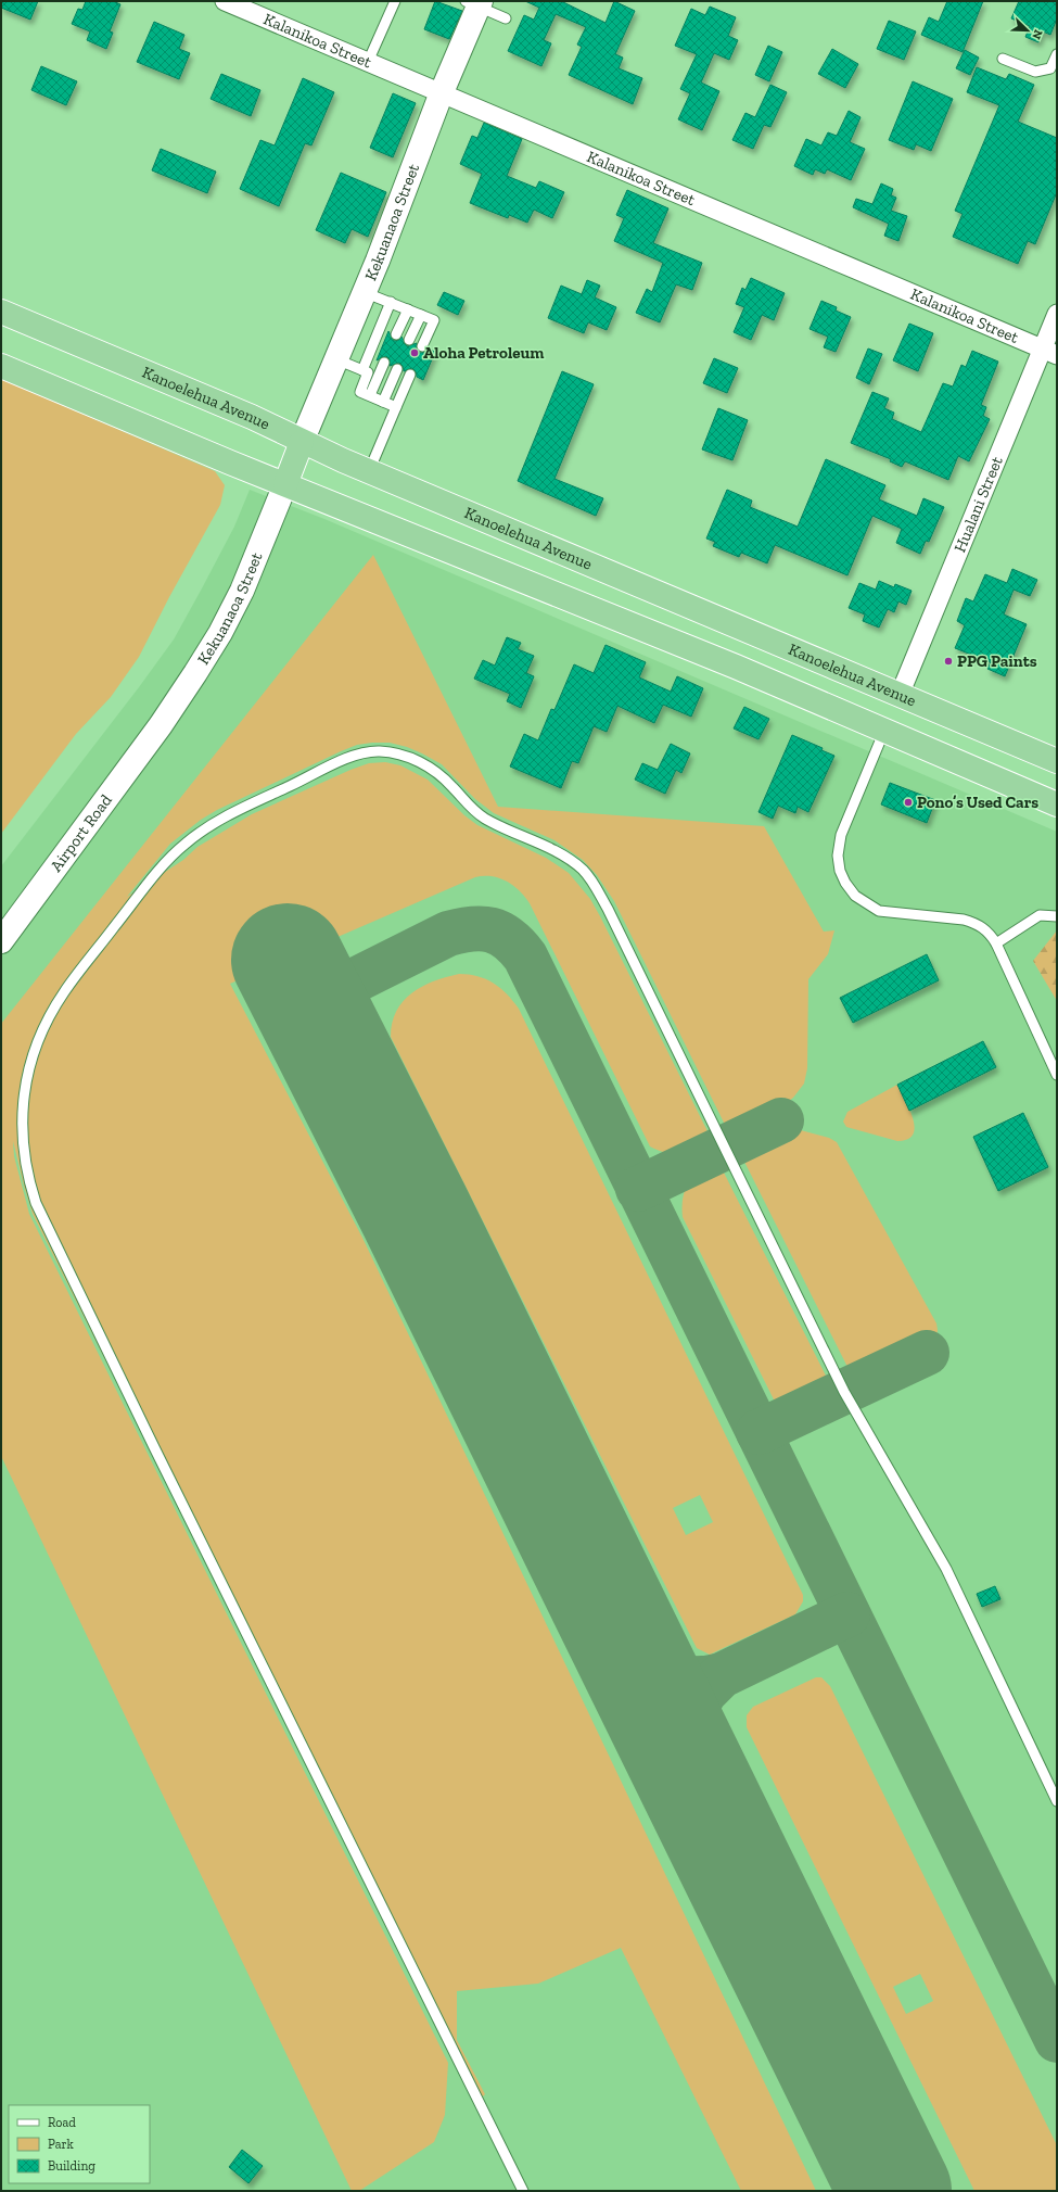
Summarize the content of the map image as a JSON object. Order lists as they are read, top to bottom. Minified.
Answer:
{"streets":{"highway":["Kanoelehua Avenue"],"street":["Kalanikoa Street","Kekuanaoa Street","Hualani Street","Airport Road"]},"crossings":[["Kalanikoa Street","Kekuanaoa Street"],["Kalanikoa Street","Hualani Street"],["Kekuanaoa Street","Kanoelehua Avenue"],["Kekuanaoa Street","Airport Road"],["Kanoelehua Avenue","Hualani Street"]],"places":["Aloha Petroleum","PPG Paints","Pono’s Used Cars"],"legend":["Road","Park","Building"],"north":"bottom right"}
